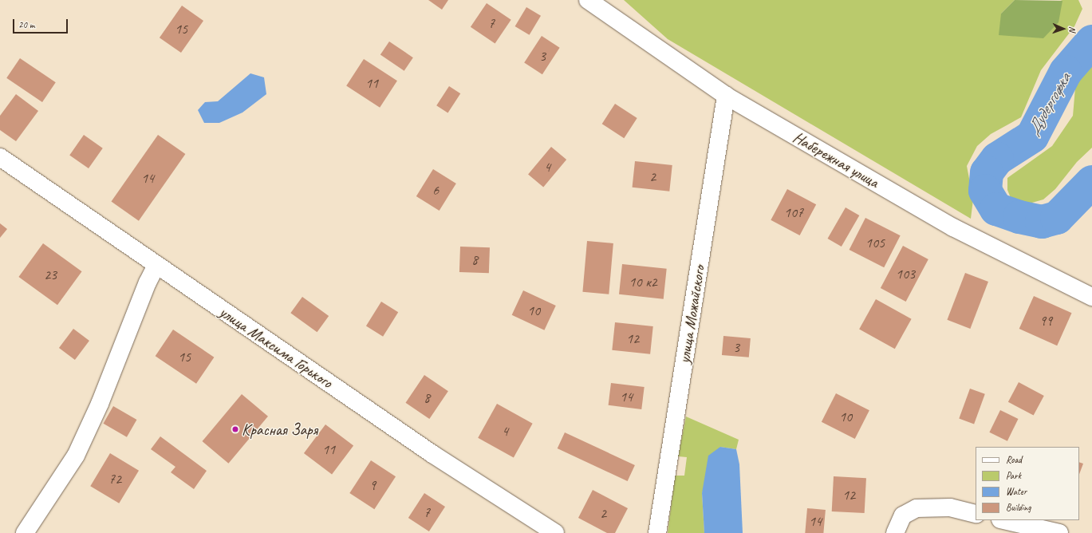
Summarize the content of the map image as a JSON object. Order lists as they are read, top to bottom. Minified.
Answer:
{"streets":{"street":["Набережная улица","улица Можайского","улица Максима Горького"]},"crossings":[["Набережная улица","улица Можайского"]],"water":["Дудергофка"],"places":["Красная Заря"],"house_numbers":["7","15","3","11","4","2","14","6","107","105","8","103","23","10 к2","10","99","12","3","15","14","8","10","4","11","72","9","12","7","2","14"],"legend":["Road","Park","Water","Building"],"scale_bar":"20 m","north":"right"}
